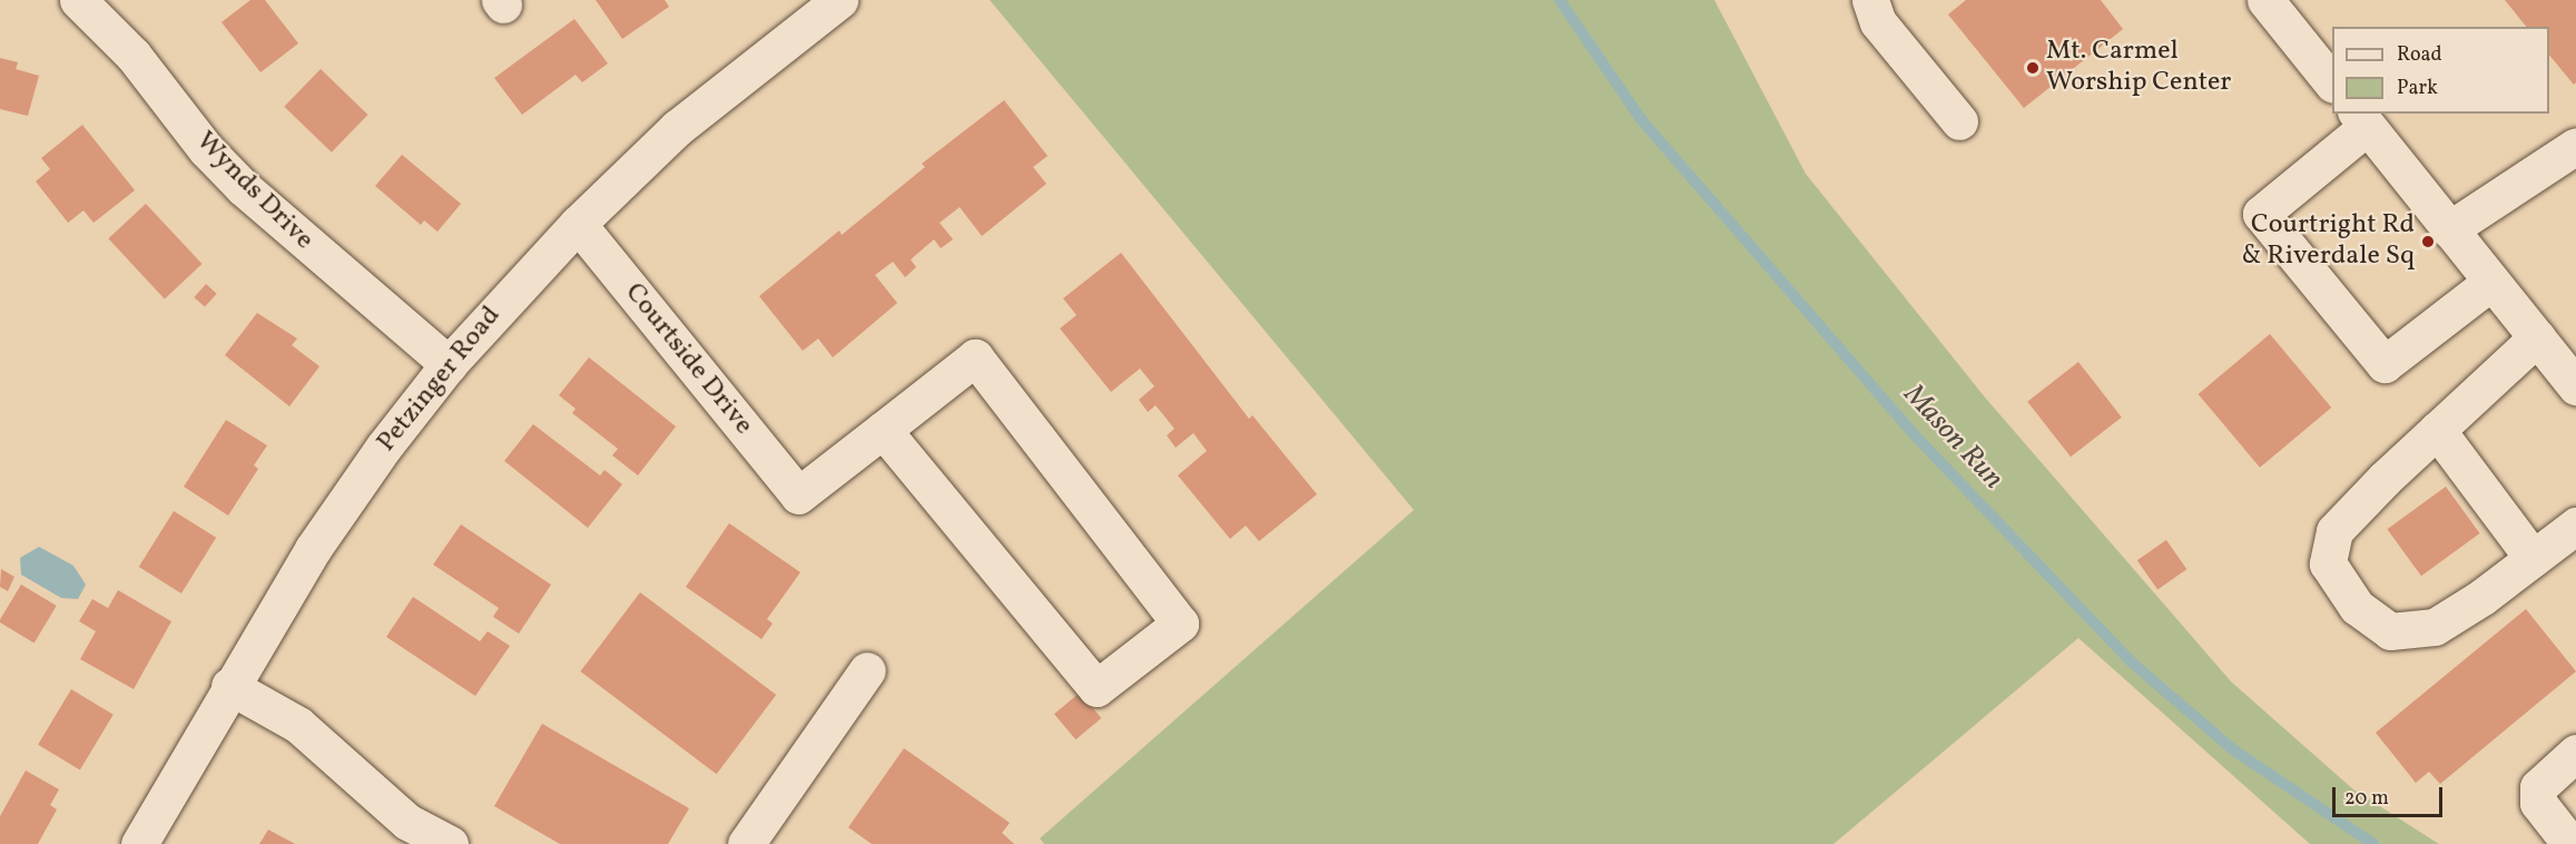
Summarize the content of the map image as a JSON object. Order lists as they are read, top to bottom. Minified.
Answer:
{"streets":{"street":["Wynds Drive","Courtside Drive","Petzinger Road"]},"crossings":[["Wynds Drive","Petzinger Road"],["Courtside Drive","Petzinger Road"]],"water":["Mason Run"],"places":["Mt. Carmel Worship Center","Courtright Rd & Riverdale Sq"],"legend":["Road","Park"],"scale_bar":"20 m"}
